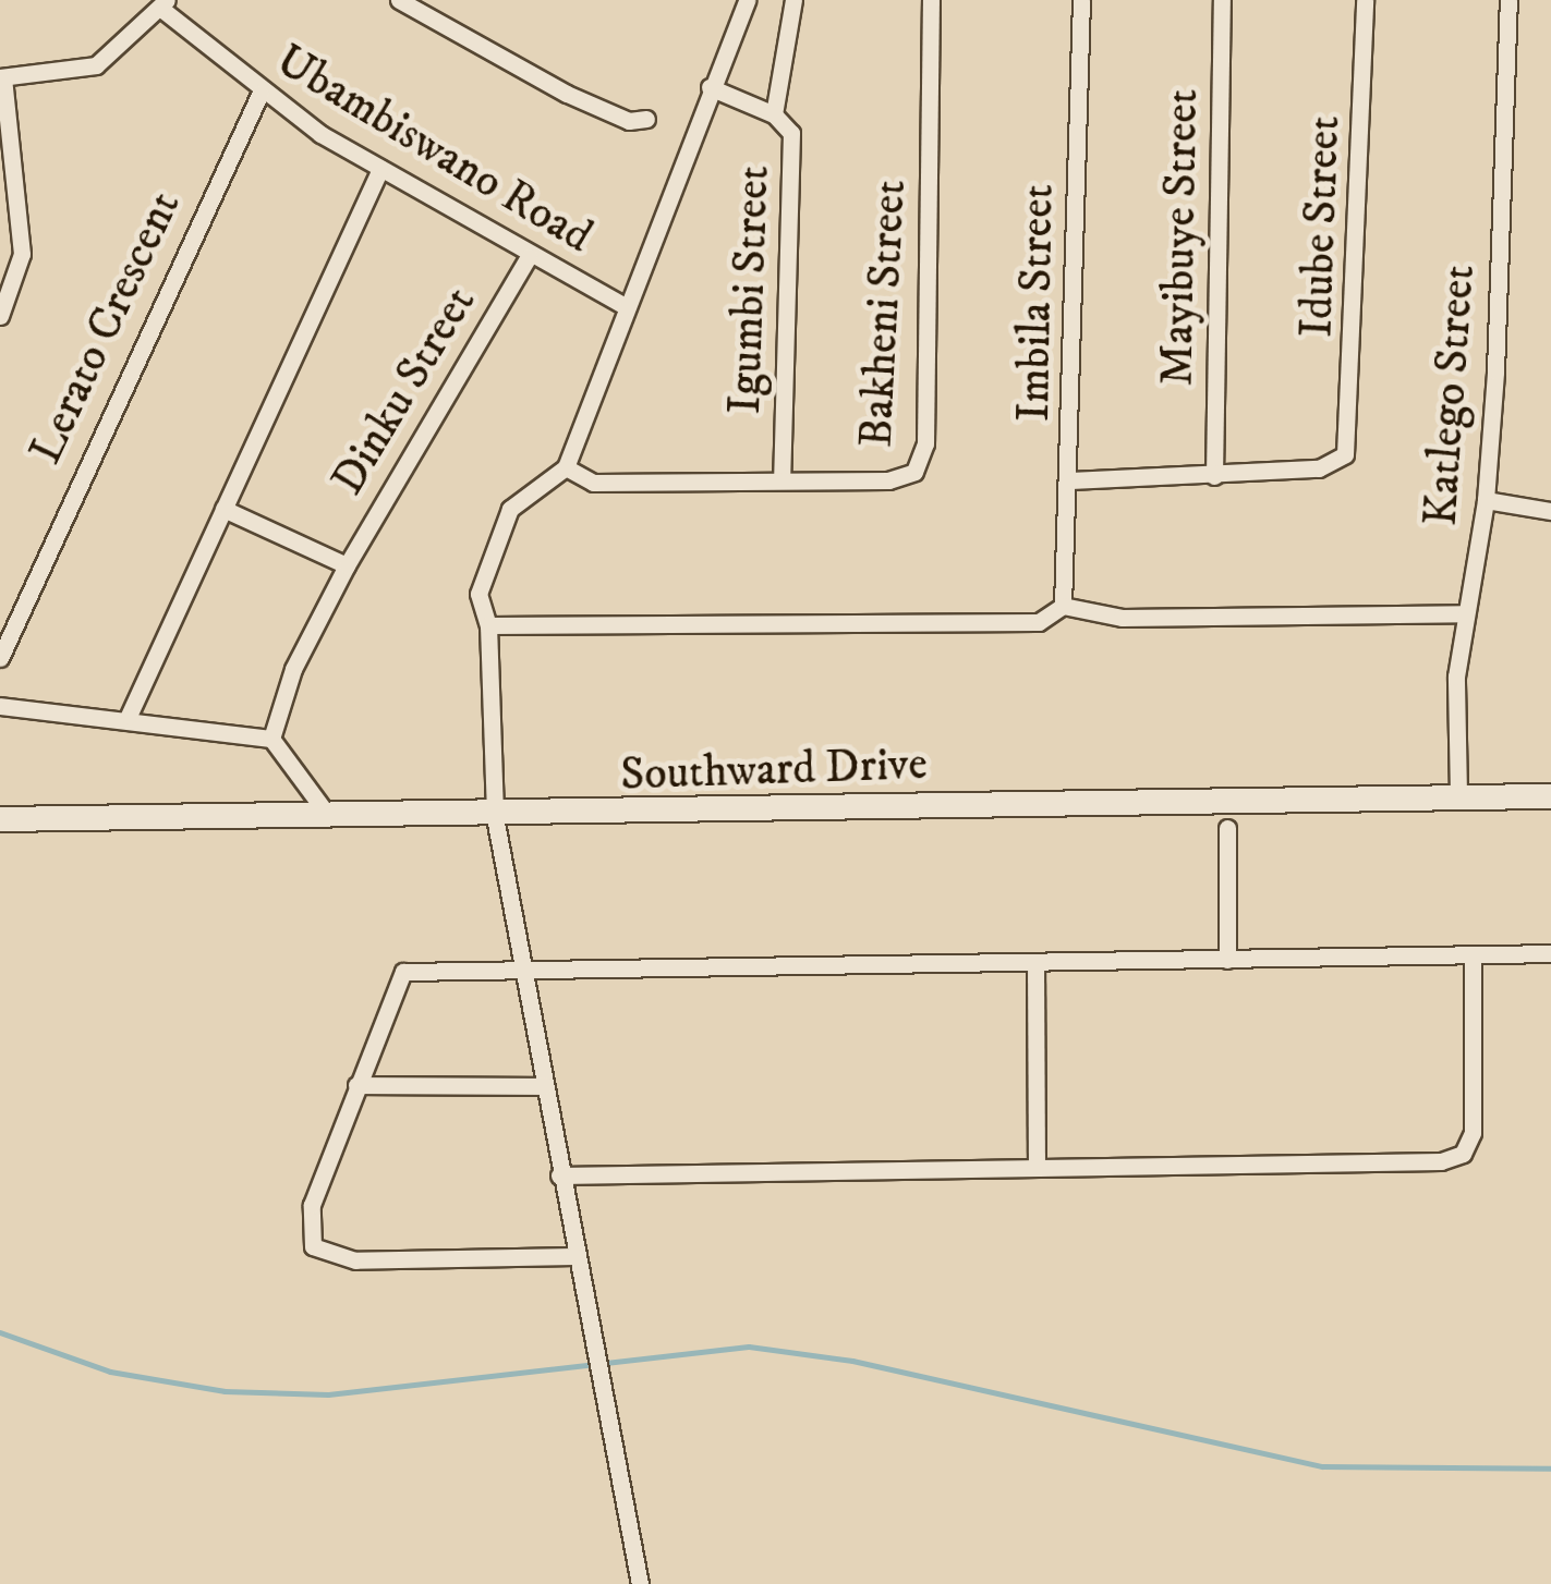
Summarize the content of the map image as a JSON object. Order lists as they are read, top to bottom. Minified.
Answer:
{"streets":{"main road":["Southward Drive"],"street":["Ubambiswano Road","Idube Street","Mayibuye Street","Igumbi Street","Imbila Street","Bakheni Street","Lerato Crescent","Dinku Street","Katlego Street"]},"crossings":[["Ubambiswano Road","Lerato Crescent"],["Ubambiswano Road","Dinku Street"],["Idube Street","Mayibuye Street"],["Igumbi Street","Bakheni Street"],["Katlego Street","Southward Drive"]]}
